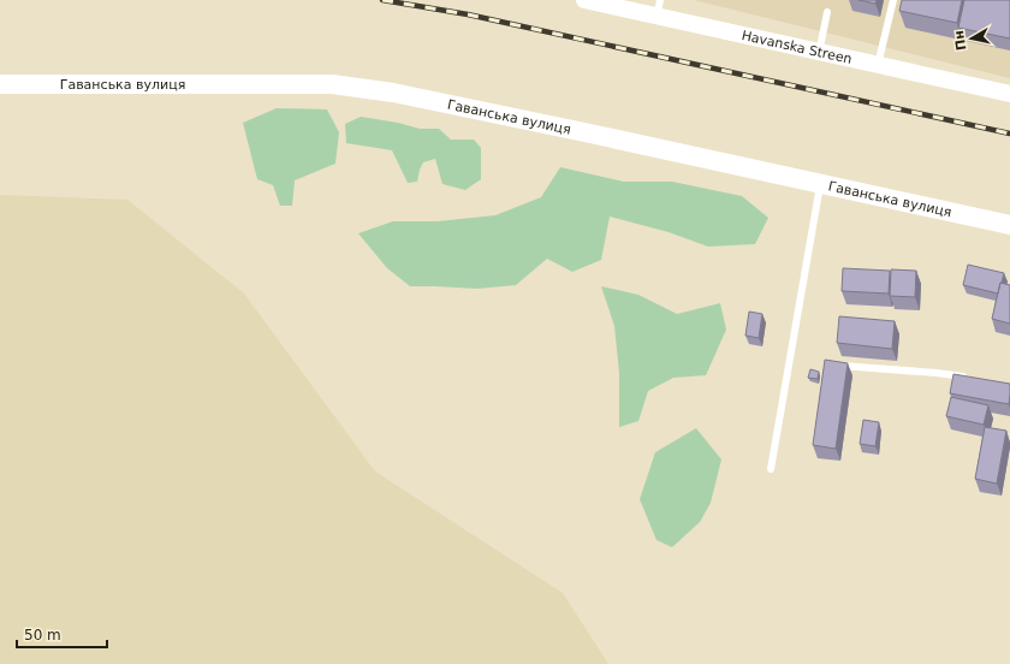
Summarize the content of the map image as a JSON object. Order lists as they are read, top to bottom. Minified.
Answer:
{"streets":{"main road":["Гаванська вулиця"],"street":["Havanska Streen"]},"scale_bar":"50 m","north":"left"}
